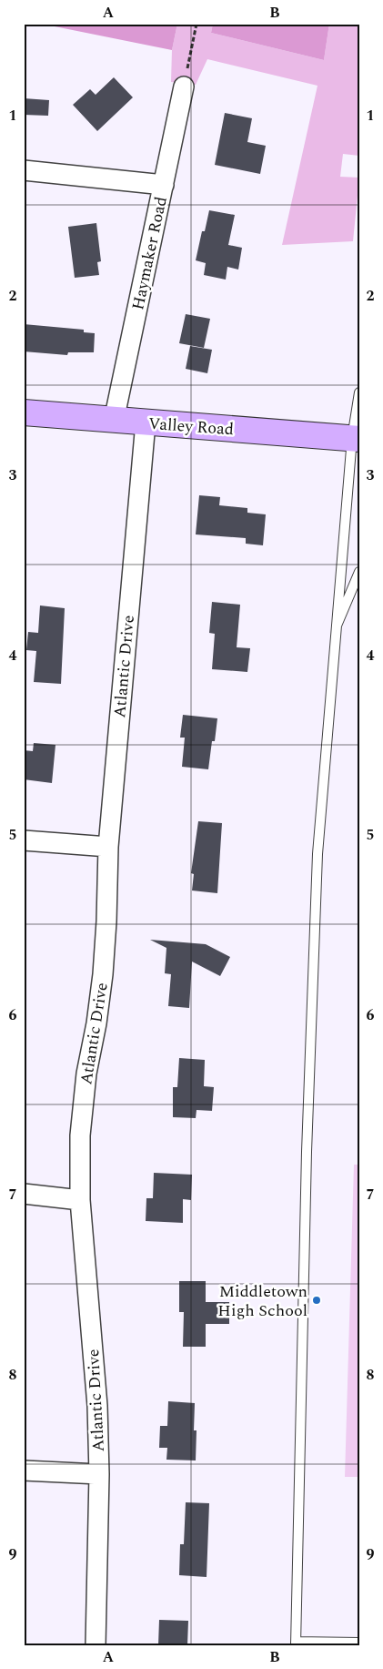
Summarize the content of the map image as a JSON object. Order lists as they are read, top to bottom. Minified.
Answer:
{"streets":{"main road":["Valley Road"],"street":["Haymaker Road","Atlantic Drive"]},"crossings":[["Haymaker Road","Valley Road"],["Valley Road","Atlantic Drive"]],"places":["Middletown High School"],"grid":{"columns":["A","B"],"rows":["1","2","3","4","5","6","7","8","9"]}}
